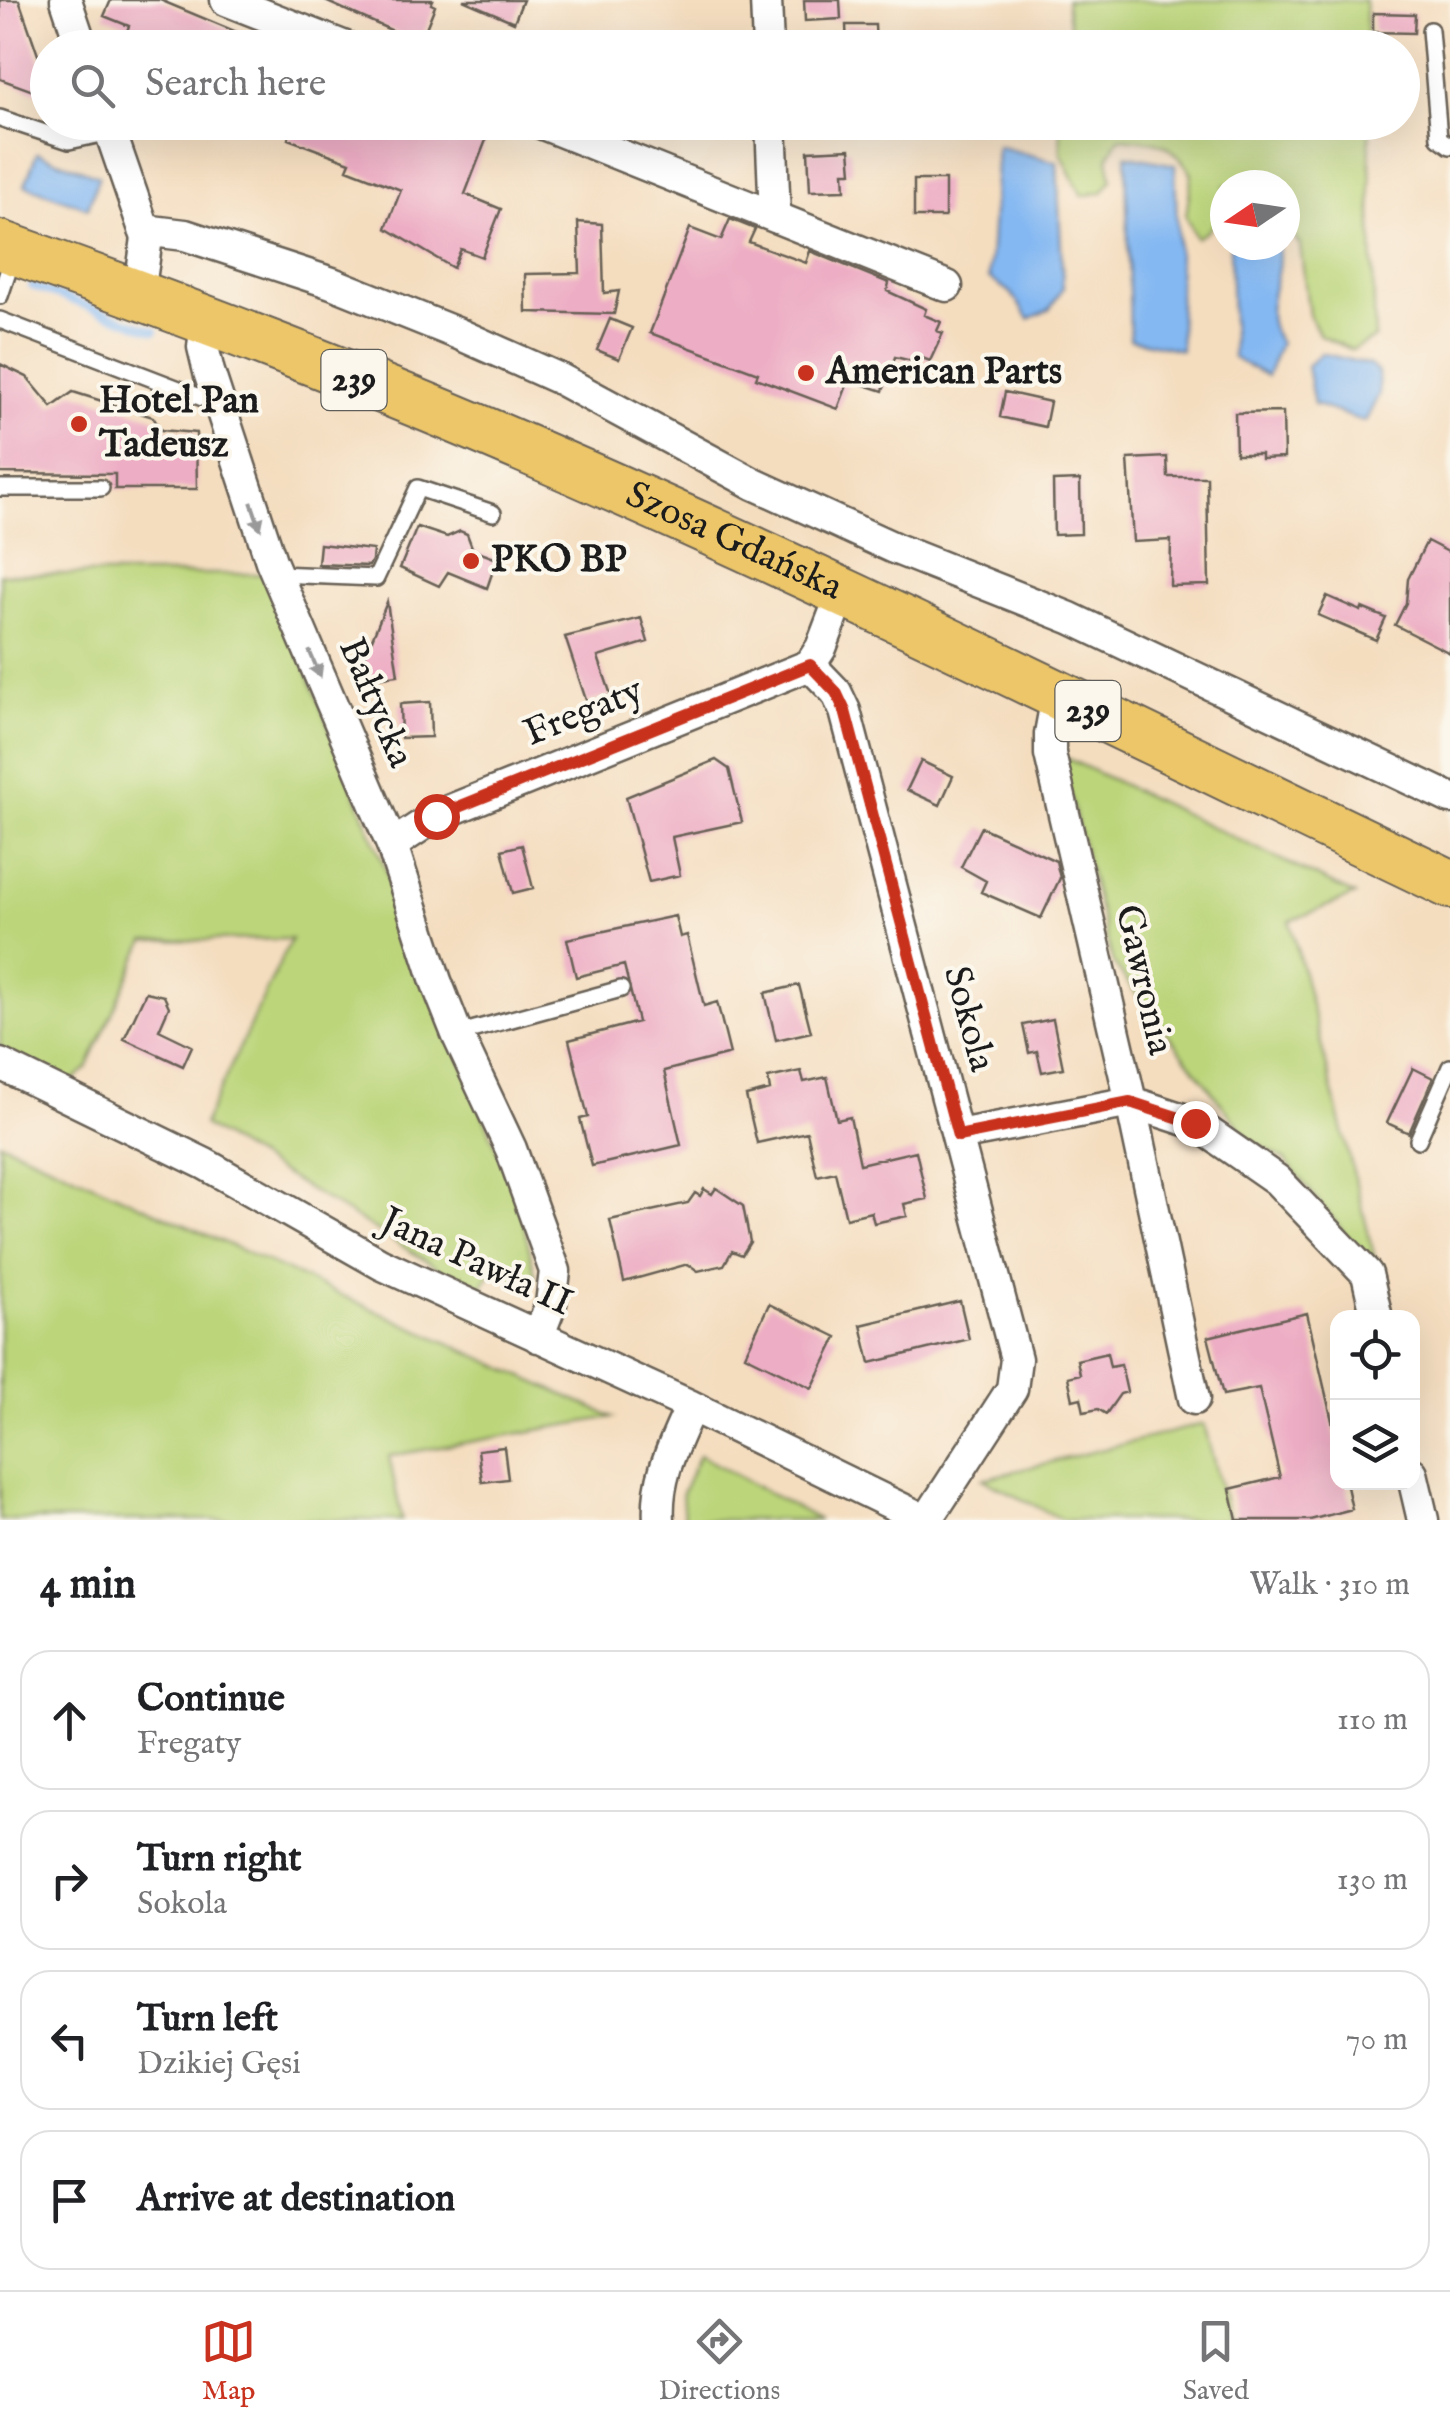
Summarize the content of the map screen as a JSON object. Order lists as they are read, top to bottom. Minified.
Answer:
{"streets":{"main road":["239","Szosa Gdańska"],"street":["Bałtycka","Fregaty","Gawronia","Sokola","Jana Pawła II"]},"crossings":[["Szosa Gdańska","Bałtycka"],["Szosa Gdańska","Gawronia"],["Bałtycka","Fregaty"],["Bałtycka","Jana Pawła II"],["Fregaty","Sokola"],["Sokola","Jana Pawła II"]],"one_way":["Bałtycka"],"places":["American Parts","Hotel Pan Tadeusz","PKO BP"],"north":"left","page":{"search":"Search here","heading":["4 min","Walk · 310 m"],"list":[["Continue","Fregaty","110 m"],["Turn right","Sokola","130 m"],["Turn left","Dzikiej Gęsi","70 m"],"Arrive at destination"],"nav":["Map","Directions","Saved"]}}
